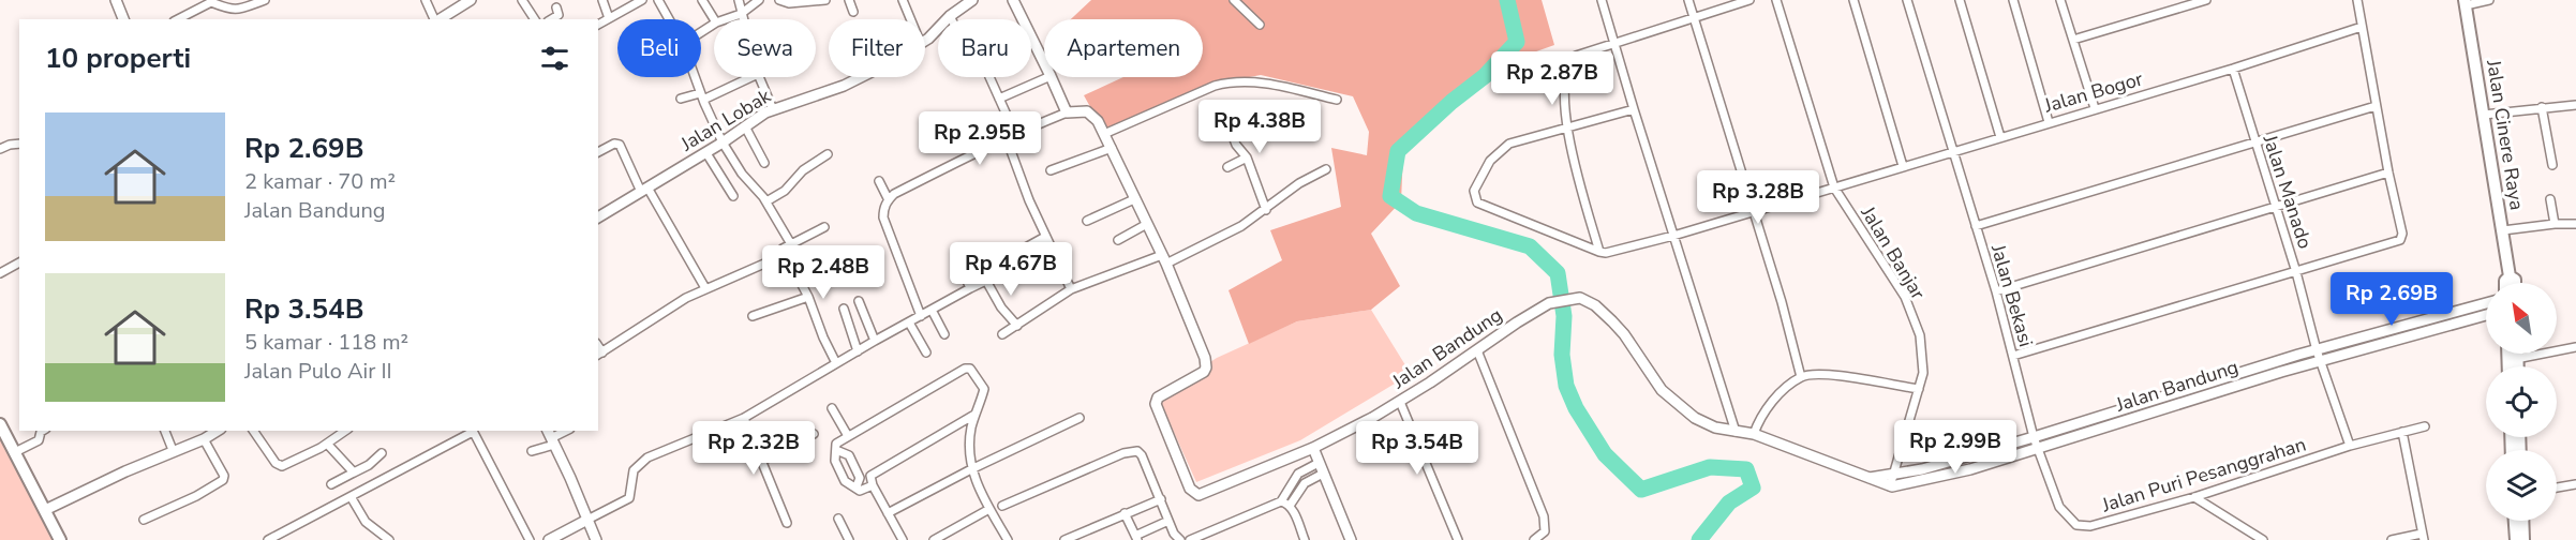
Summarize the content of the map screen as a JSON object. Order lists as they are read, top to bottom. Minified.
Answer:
{"streets":{"main road":["Jalan Cinere Raya"],"street":["Jalan Bogor","Jalan Lobak","Jalan Manado","Jalan Banjar","Jalan Bekasi","Jalan Bandung","Jalan Puri Pesanggrahan"]},"crossings":[["Jalan Bogor","Jalan Manado"],["Jalan Bogor","Jalan Banjar"],["Jalan Bogor","Jalan Bekasi"],["Jalan Manado","Jalan Bandung"],["Jalan Banjar","Jalan Bandung"],["Jalan Bekasi","Jalan Bandung"],["Jalan Bekasi","Jalan Puri Pesanggrahan"],["Jalan Bandung","Jalan Puri Pesanggrahan"]],"north":"top left","page":{"chip":["Beli","Sewa","Filter","Baru","Apartemen"],"heading":"10 properti","price":["Rp 2.87B","Rp 4.38B","Rp 2.95B","Rp 3.28B","Rp 4.67B","Rp 2.48B","Rp 2.69B","Rp 2.99B","Rp 2.32B","Rp 3.54B"],"list":[{"name":"Rp 2.69B","note":"2 kamar · 70 m² · Jalan Bandung"},{"name":"Rp 3.54B","note":"5 kamar · 118 m² · Jalan Pulo Air II"}]}}
